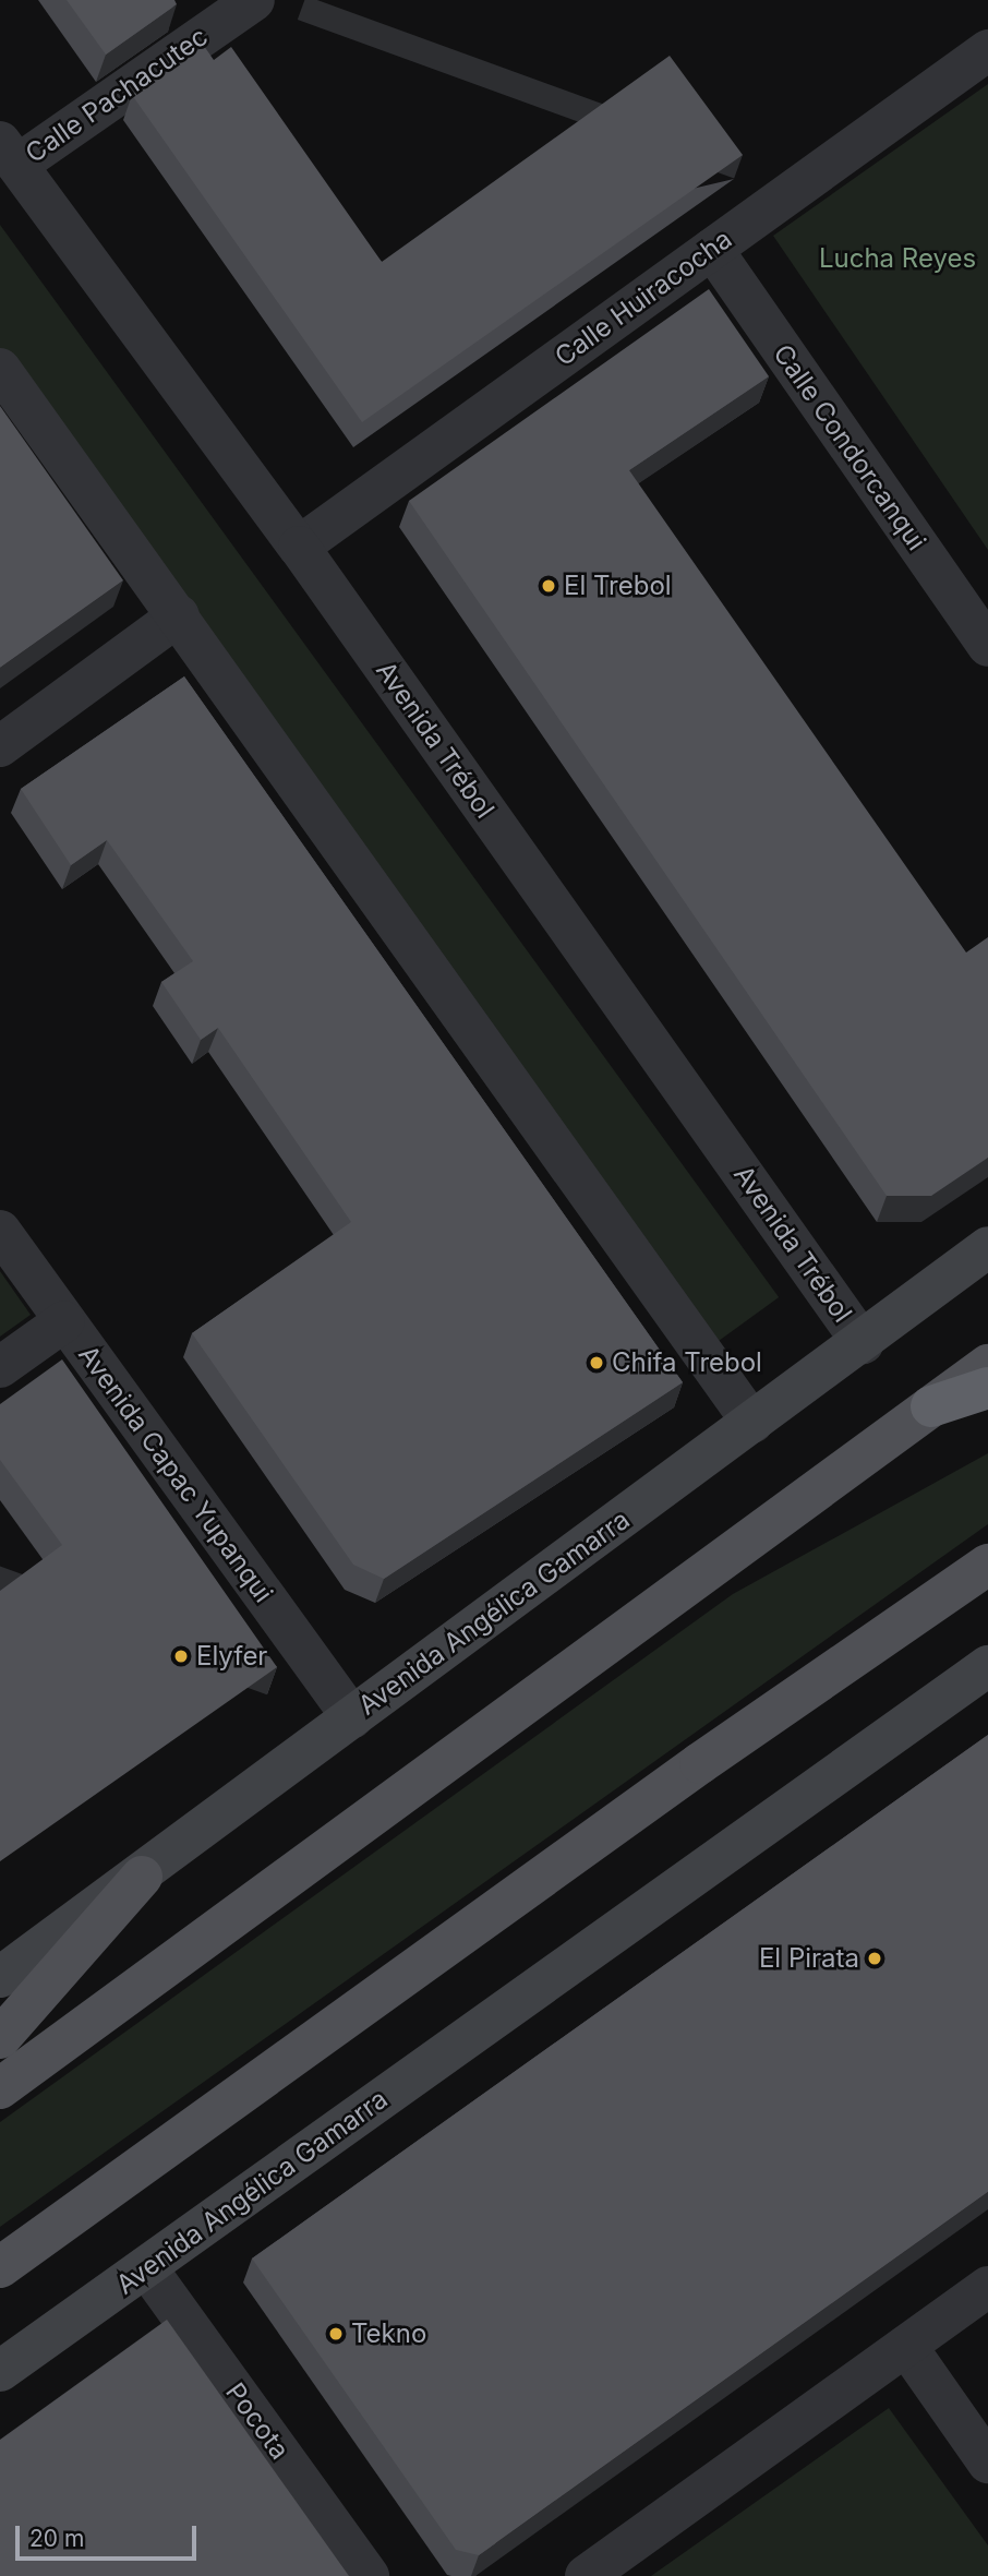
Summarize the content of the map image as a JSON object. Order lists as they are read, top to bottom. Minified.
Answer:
{"streets":{"main road":["Avenida Angélica Gamarra"],"street":["Calle Pachacutec","Calle Huiracocha","Calle Condorcanqui","Avenida Trébol","Avenida Capac Yupanqui","Pocota"]},"crossings":[["Calle Pachacutec","Avenida Trébol"],["Calle Huiracocha","Calle Condorcanqui"],["Calle Huiracocha","Avenida Trébol"],["Avenida Trébol","Avenida Angélica Gamarra"],["Avenida Capac Yupanqui","Avenida Angélica Gamarra"],["Avenida Angélica Gamarra","Pocota"]],"parks":["Lucha Reyes"],"places":["El Trebol","Chifa Trebol","Elyfer","El Pirata","Tekno"],"scale_bar":"20 m"}
